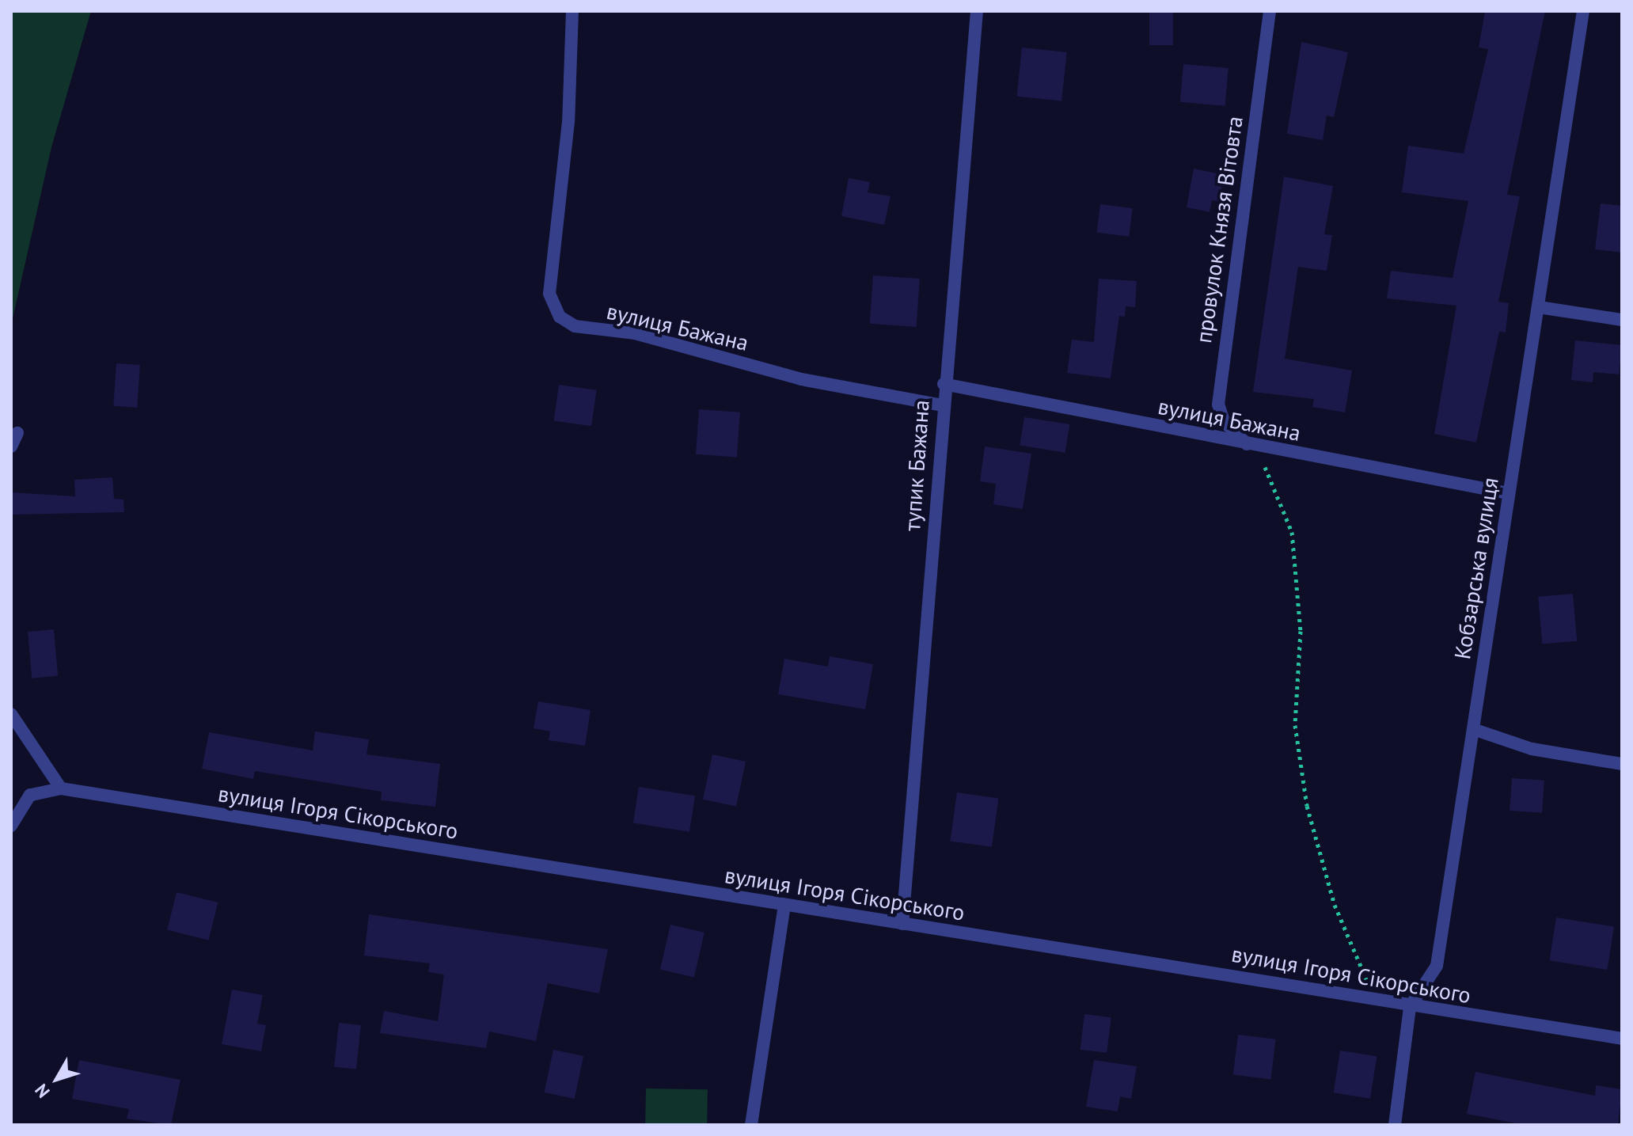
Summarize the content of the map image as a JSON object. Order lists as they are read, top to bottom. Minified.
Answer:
{"streets":{"street":["провулок Князя Вітовта","вулиця Бажана","тупик Бажана","Кобзарська вулиця","вулиця Ігоря Сікорського"]},"crossings":[["провулок Князя Вітовта","вулиця Бажана"],["вулиця Бажана","тупик Бажана"],["вулиця Бажана","Кобзарська вулиця"],["тупик Бажана","вулиця Ігоря Сікорського"],["Кобзарська вулиця","вулиця Ігоря Сікорського"]],"north":"bottom left"}
